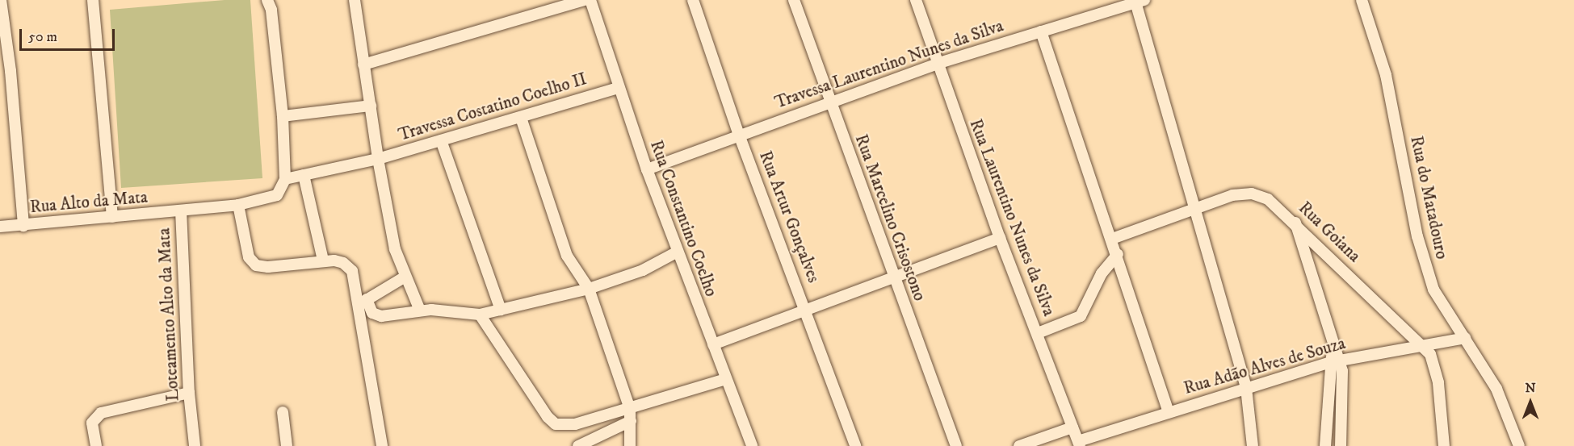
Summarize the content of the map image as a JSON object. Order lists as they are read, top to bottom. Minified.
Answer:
{"streets":{"street":["Travessa Laurentino Nunes da Silva","Travessa Costatino Coelho II","Rua do Matadouro","Rua Alto da Mata","Rua Artur Gonçalves","Rua Marcelino Crisostono","Rua Laurentino Nunes da Silva","Rua Constantino Coelho","Rua Goiana","Loteamento Alto da Mata","Rua Adão Alves de Souza"]},"crossings":[["Travessa Laurentino Nunes da Silva","Rua Artur Gonçalves"],["Travessa Laurentino Nunes da Silva","Rua Marcelino Crisostono"],["Travessa Laurentino Nunes da Silva","Rua Laurentino Nunes da Silva"],["Travessa Laurentino Nunes da Silva","Rua Constantino Coelho"],["Travessa Costatino Coelho II","Rua Constantino Coelho"],["Travessa Costatino Coelho II","Loteamento Alto da Mata"],["Rua do Matadouro","Rua Adão Alves de Souza"],["Rua Alto da Mata","Loteamento Alto da Mata"],["Rua Laurentino Nunes da Silva","Rua Adão Alves de Souza"],["Rua Goiana","Rua Adão Alves de Souza"]],"scale_bar":"50 m","north":"top"}
